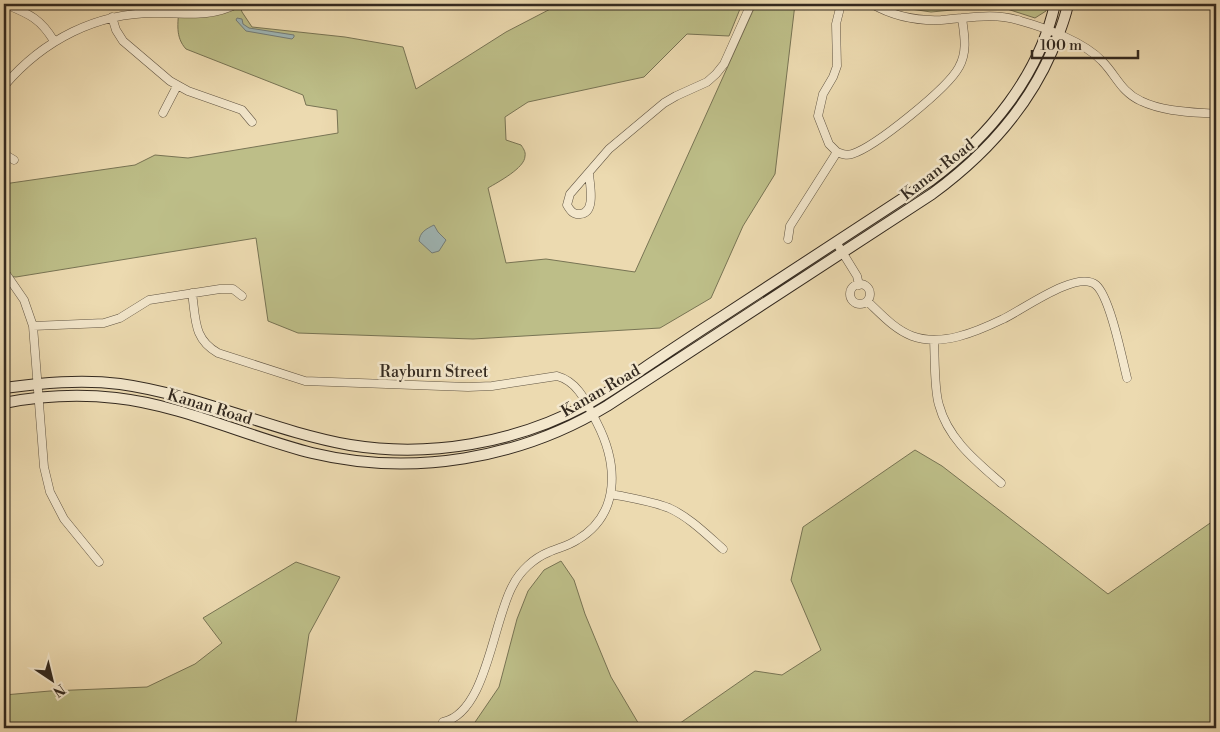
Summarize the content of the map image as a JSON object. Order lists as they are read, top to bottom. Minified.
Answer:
{"streets":{"main road":["Kanan Road"],"street":["Rayburn Street"]},"crossings":[["Kanan Road","Rayburn Street"]],"scale_bar":"100 m","north":"bottom right"}
